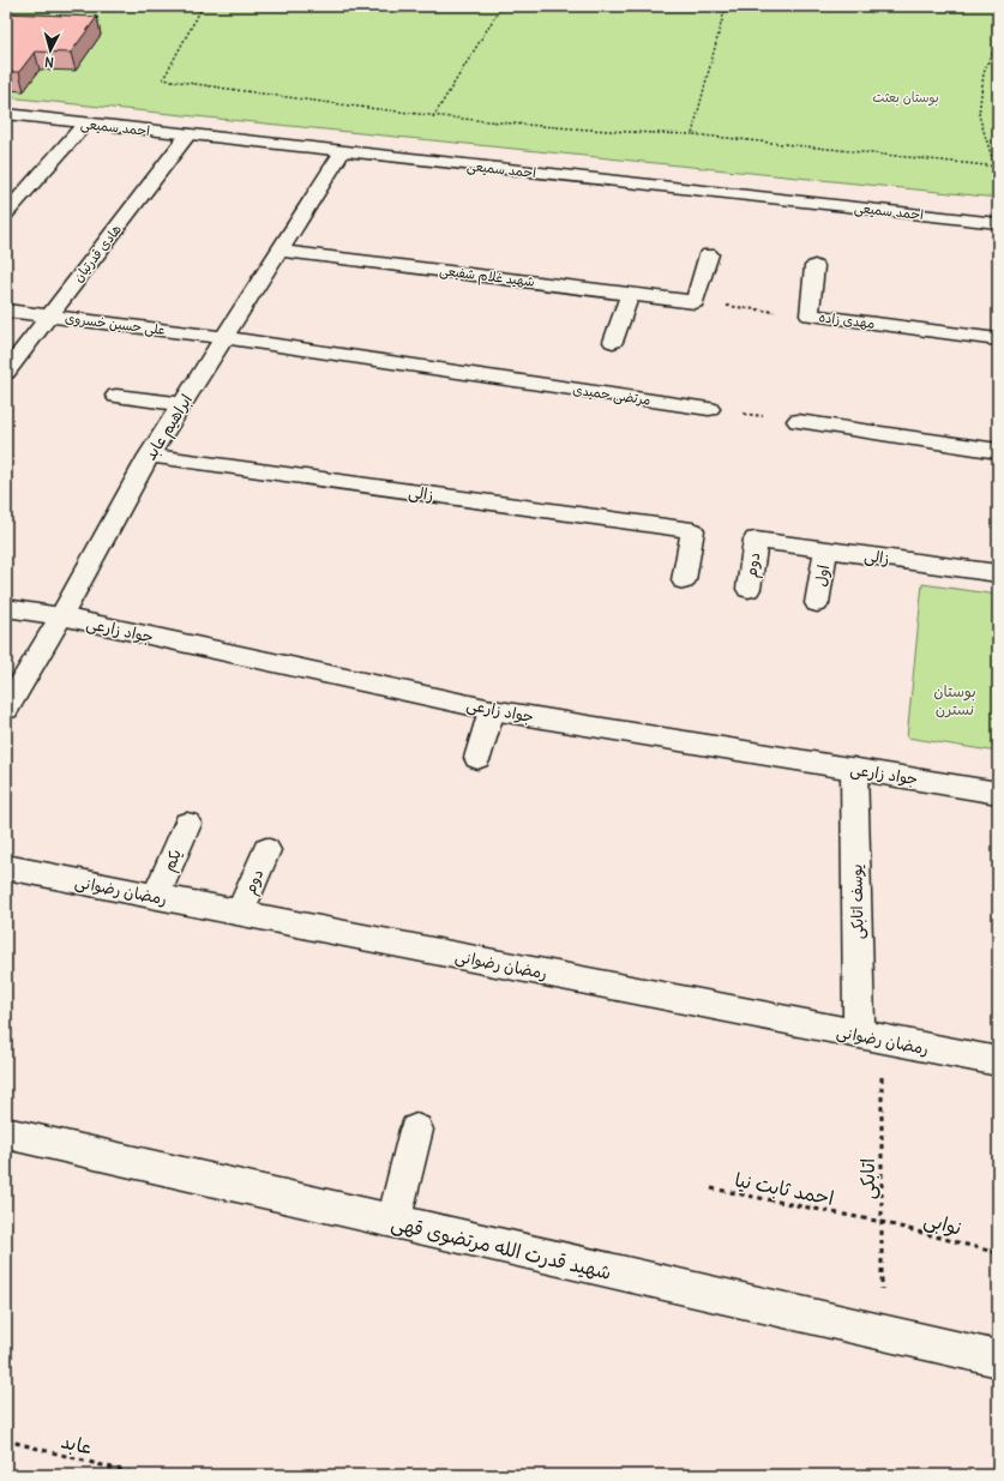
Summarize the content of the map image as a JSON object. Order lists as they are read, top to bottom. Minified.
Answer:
{"streets":{"street":["احمد سمیعی","هادی قدرتیان","شهید غلام شفیعی","مهدی زاده","علی حسین خسروی","مرتضی حمیدی","ابراهیم عابد","زالی","دوم","اول","جواد زارعی","یکم","رمضان رضوانی","یوسف اتابکی","شهید قدرت الله مرتضوی قهی"],"path":["اتابکی","احمد ثابت نیا","نوابی","عابد"]},"crossings":[["احمد سمیعی","هادی قدرتیان"],["احمد سمیعی","ابراهیم عابد"],["هادی قدرتیان","علی حسین خسروی"],["شهید غلام شفیعی","مهدی زاده"],["شهید غلام شفیعی","ابراهیم عابد"],["علی حسین خسروی","مرتضی حمیدی"],["علی حسین خسروی","ابراهیم عابد"],["مرتضی حمیدی","ابراهیم عابد"],["ابراهیم عابد","زالی"],["ابراهیم عابد","جواد زارعی"],["زالی","دوم"],["زالی","اول"],["دوم","رمضان رضوانی"],["جواد زارعی","یوسف اتابکی"],["یکم","رمضان رضوانی"],["رمضان رضوانی","یوسف اتابکی"],["رمضان رضوانی","اتابکی"],["یوسف اتابکی","اتابکی"],["اتابکی","احمد ثابت نیا"],["اتابکی","نوابی"],["اتابکی","شهید قدرت الله مرتضوی قهی"],["احمد ثابت نیا","نوابی"]],"parks":["بوستان بعثت","بوستان نسترن"],"north":"bottom"}
